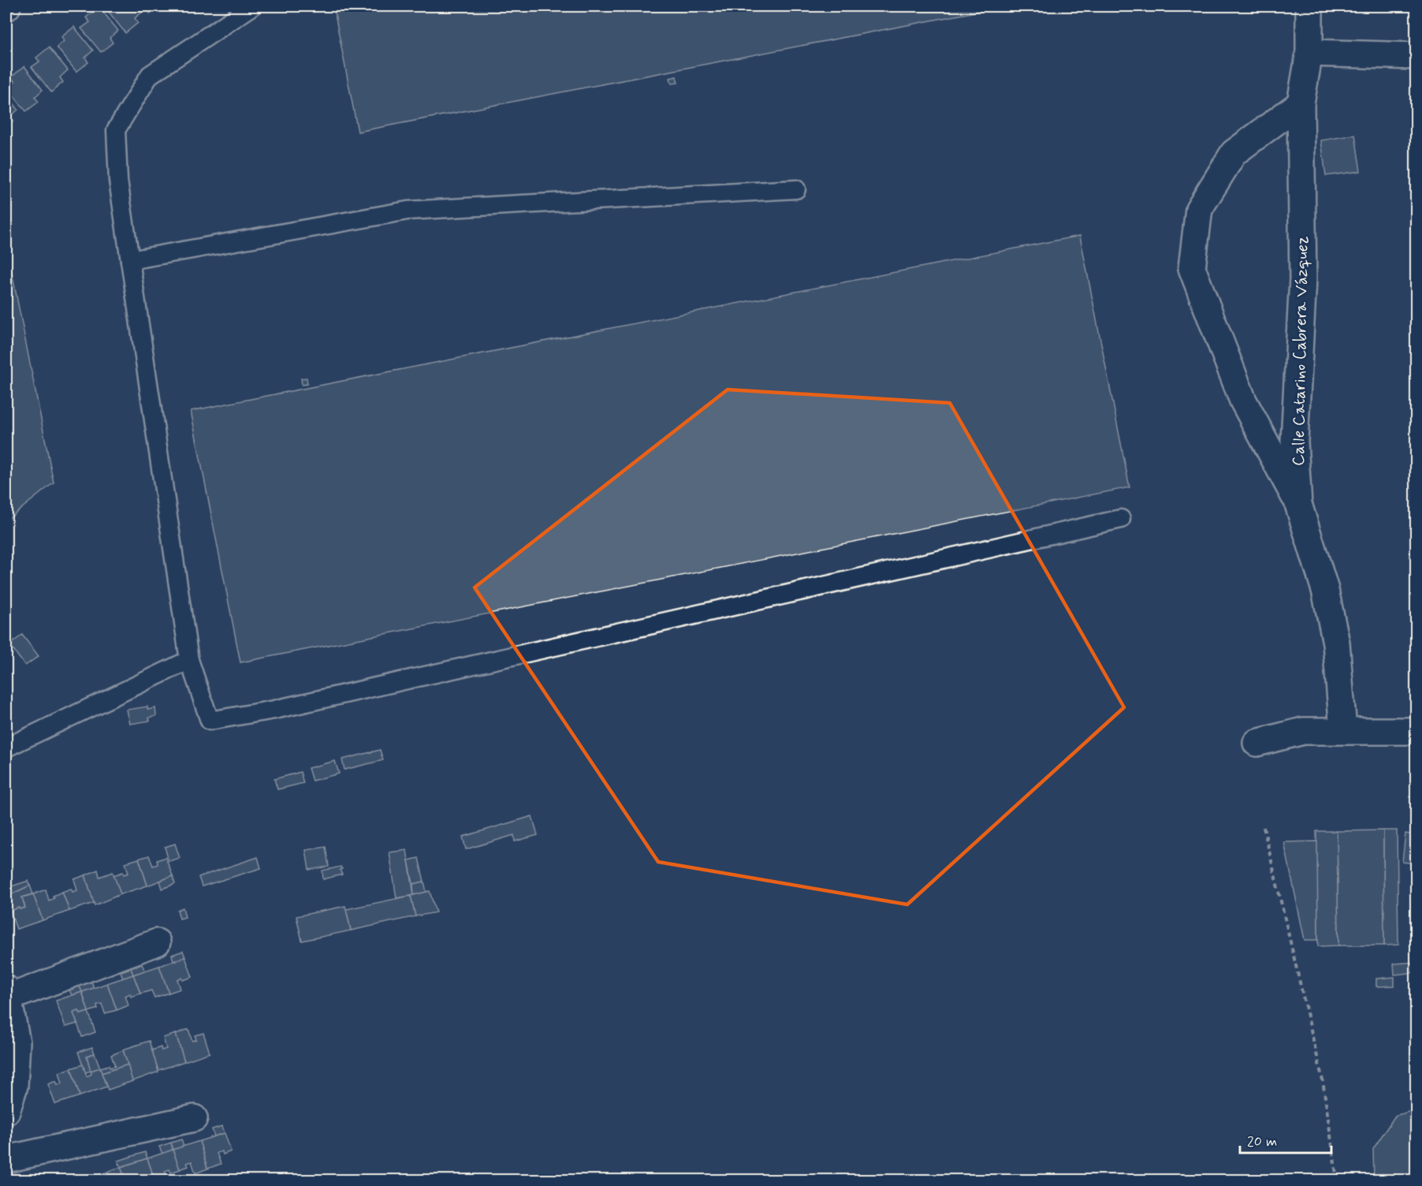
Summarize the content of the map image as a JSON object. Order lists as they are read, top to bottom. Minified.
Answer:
{"streets":{"street":["Calle Catarino Cabrera Vázquez"]},"scale_bar":"20 m"}
